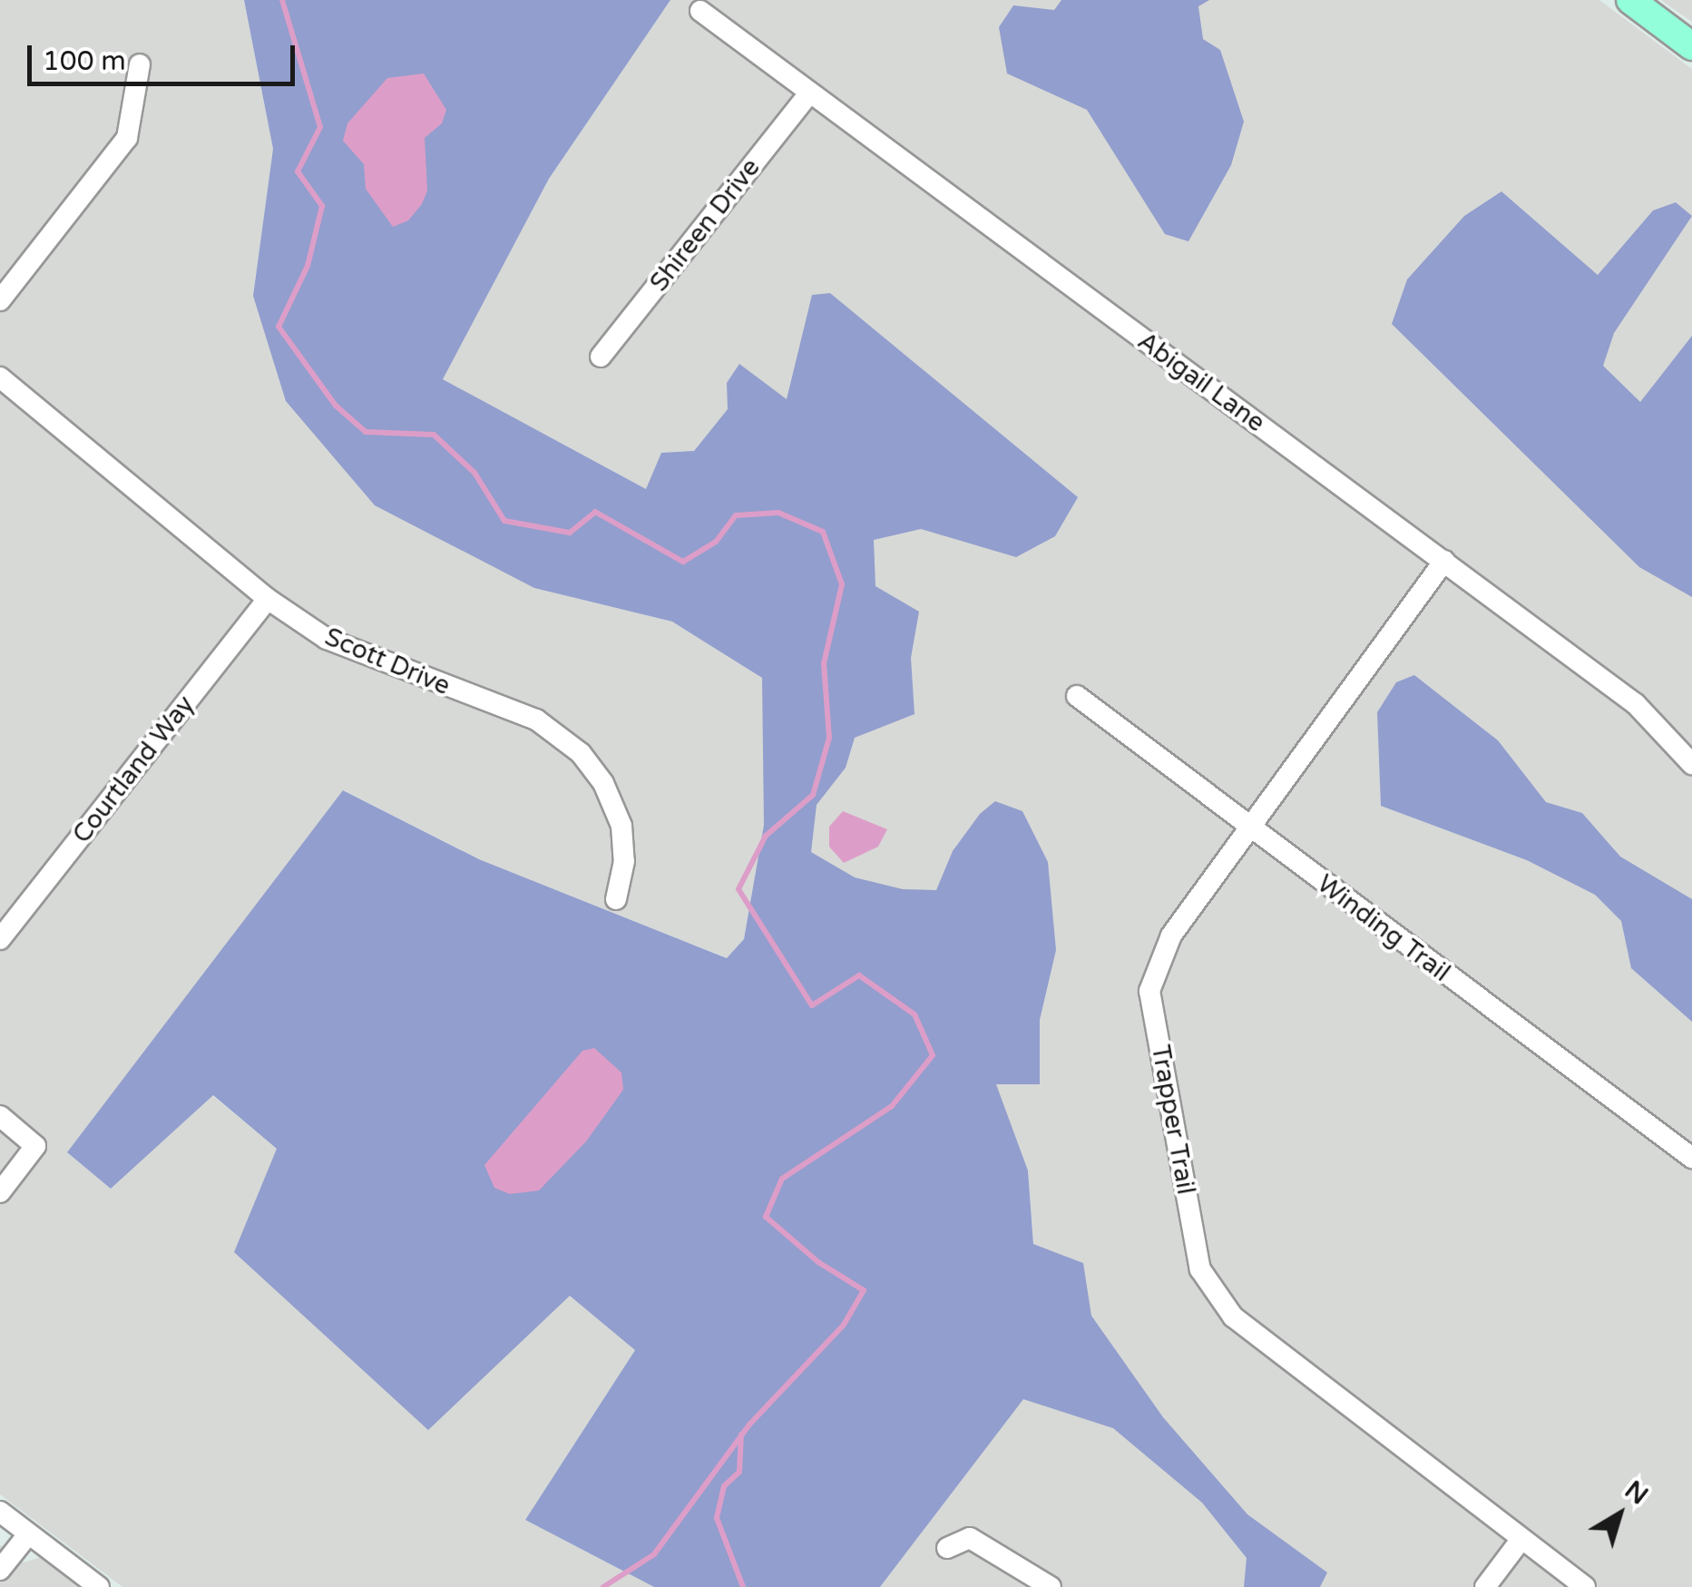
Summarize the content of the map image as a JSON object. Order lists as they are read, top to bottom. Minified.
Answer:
{"streets":{"street":["Shireen Drive","Abigail Lane","Scott Drive","Courtland Way","Winding Trail","Trapper Trail"]},"crossings":[["Shireen Drive","Abigail Lane"],["Abigail Lane","Trapper Trail"],["Scott Drive","Courtland Way"],["Winding Trail","Trapper Trail"]],"scale_bar":"100 m","north":"top right"}
